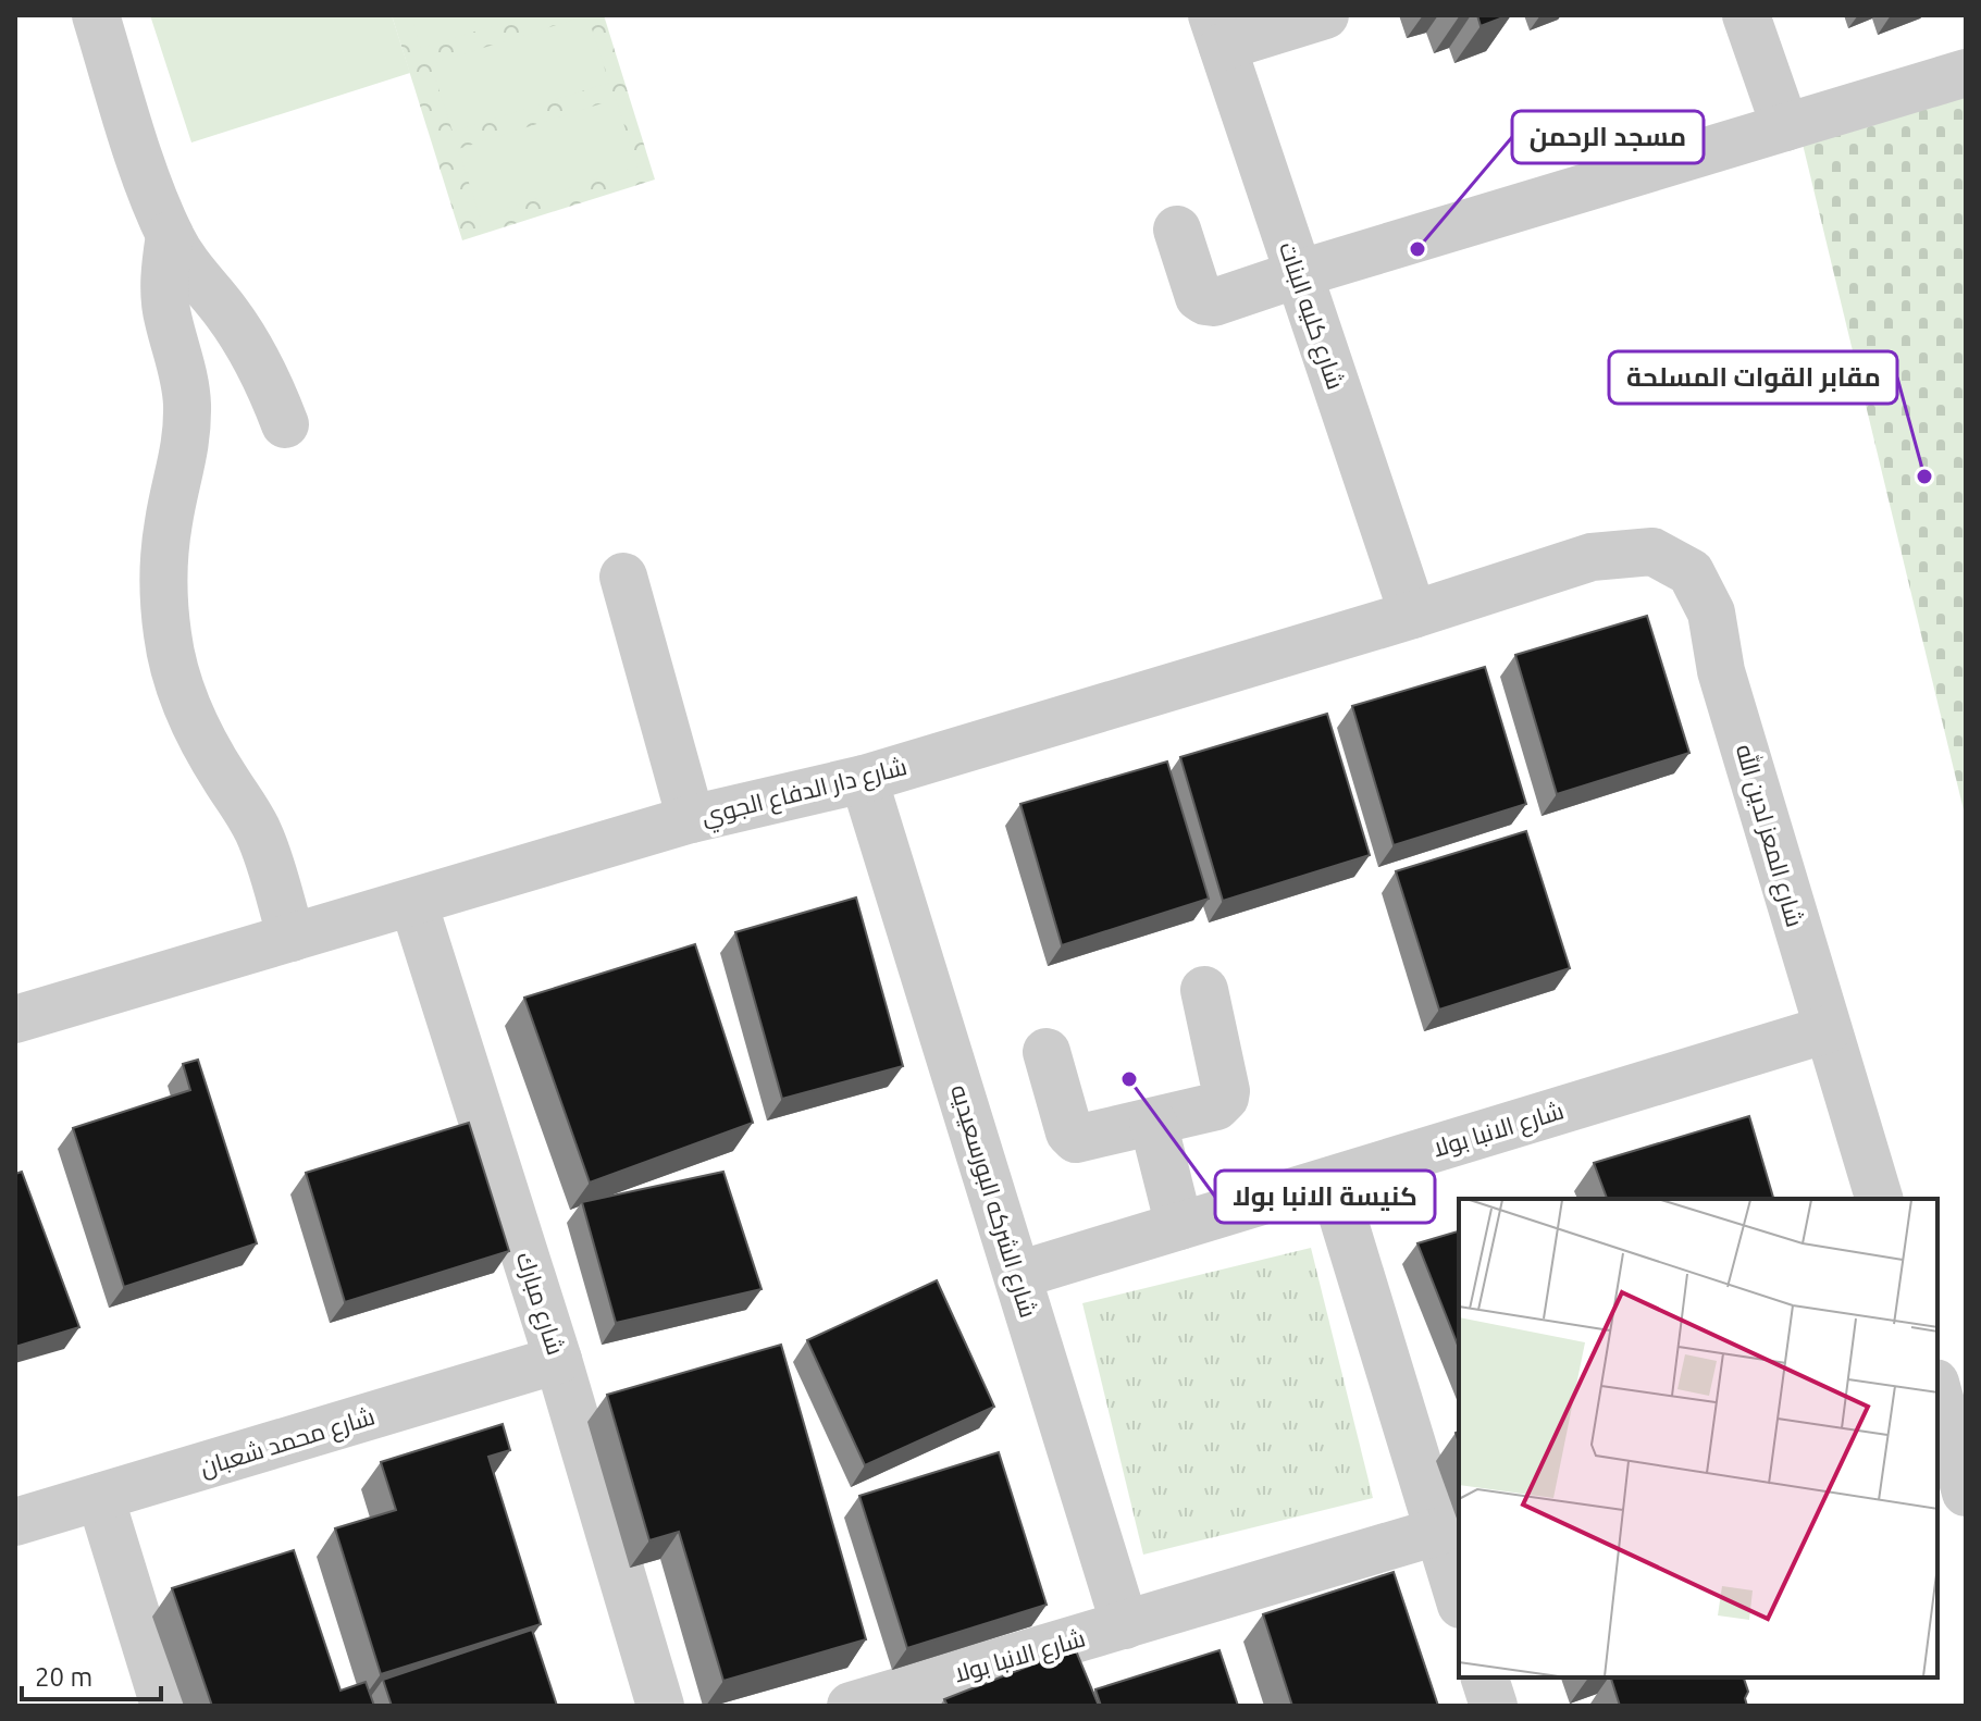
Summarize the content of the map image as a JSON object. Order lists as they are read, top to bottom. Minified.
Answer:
{"streets":{"street":["شارع كليه البنات","شارع دار الدفاع الجوي","شارع المعز لدين الله","شارع الانبا بولا","شارع الشركه البورسعيديه","شارع مبارك","شارع محمد شعبان"]},"crossings":[["شارع كليه البنات","شارع دار الدفاع الجوي"],["شارع دار الدفاع الجوي","شارع المعز لدين الله"],["شارع دار الدفاع الجوي","شارع الشركه البورسعيديه"],["شارع دار الدفاع الجوي","شارع مبارك"],["شارع المعز لدين الله","شارع الانبا بولا"],["شارع الانبا بولا","شارع الشركه البورسعيديه"],["شارع مبارك","شارع محمد شعبان"]],"places":["مسجد الرحمن","مقابر القوات المسلحة","كنيسة الانبا بولا"],"scale_bar":"20 m"}
